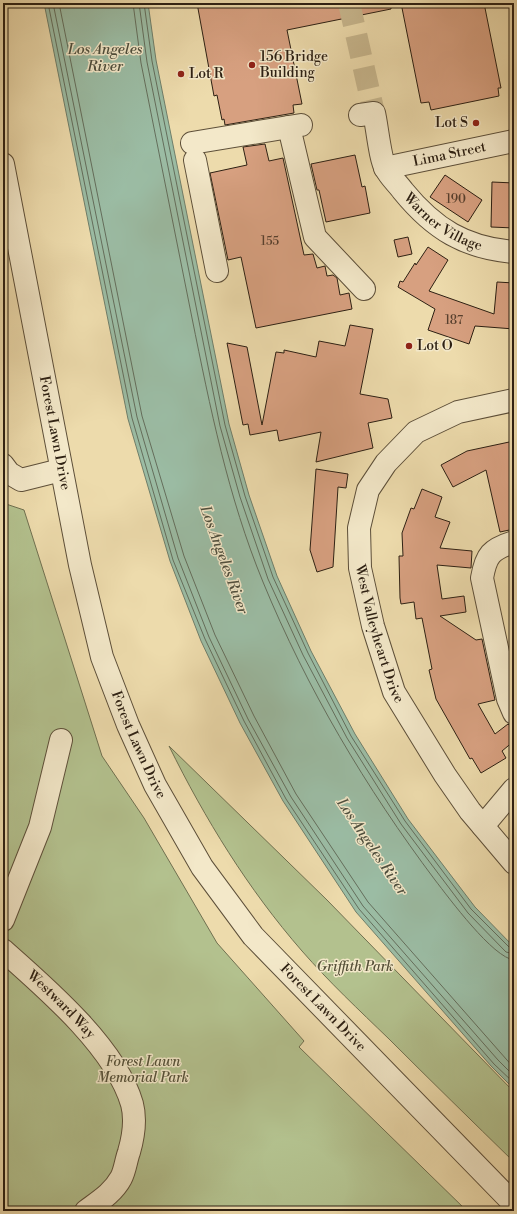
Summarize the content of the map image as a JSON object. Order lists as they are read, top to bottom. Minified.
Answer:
{"streets":{"street":["Lima Street","Warner Village","Forest Lawn Drive","West Valleyheart Drive","Westward Way"]},"crossings":[["Lima Street","Warner Village"]],"water":["Los Angeles River"],"parks":["Griffith Park","Forest Lawn Memorial Park"],"places":["156 Bridge Building","Lot R","Lot S","Lot O"],"house_numbers":["190","155","187"]}
